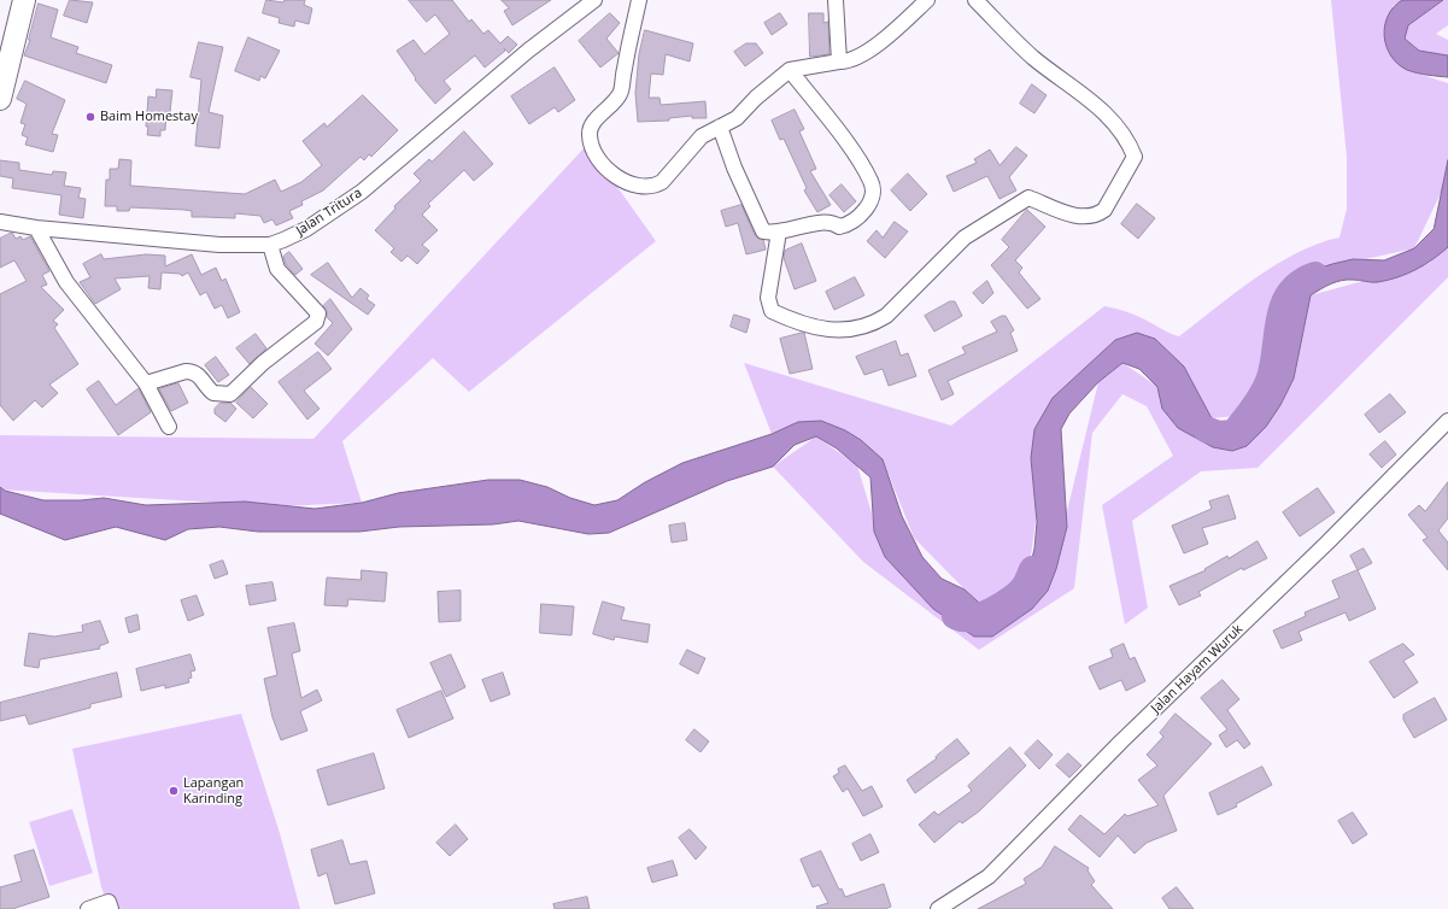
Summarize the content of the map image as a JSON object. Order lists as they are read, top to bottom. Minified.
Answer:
{"streets":{"street":["Jalan Tritura","Jalan Hayam Wuruk"]},"places":["Baim Homestay","Lapangan Karinding"]}
